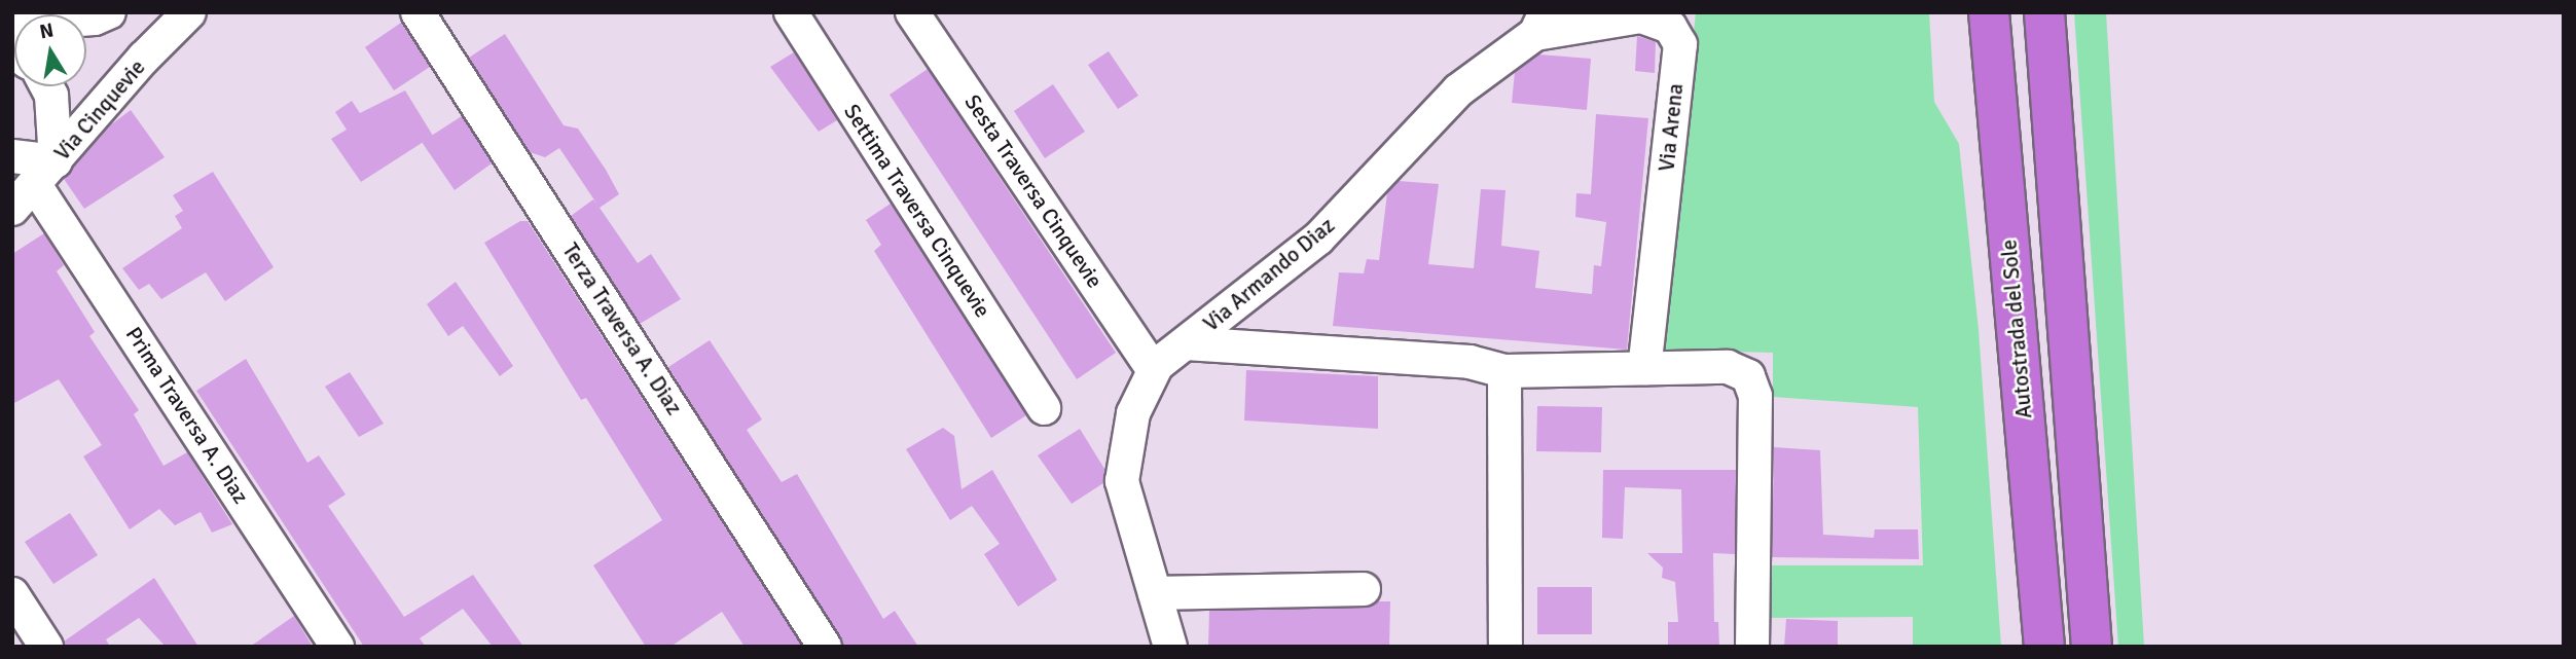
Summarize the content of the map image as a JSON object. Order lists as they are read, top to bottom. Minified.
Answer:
{"streets":{"highway":["Autostrada del Sole"],"street":["Via Cinquevie","Via Arena","Sesta Traversa Cinquevie","Settima Traversa Cinquevie","Via Armando Diaz","Terza Traversa A. Diaz","Prima Traversa A. Diaz"]},"crossings":[["Via Cinquevie","Prima Traversa A. Diaz"],["Via Arena","Via Armando Diaz"],["Sesta Traversa Cinquevie","Via Armando Diaz"]],"north":"top"}
